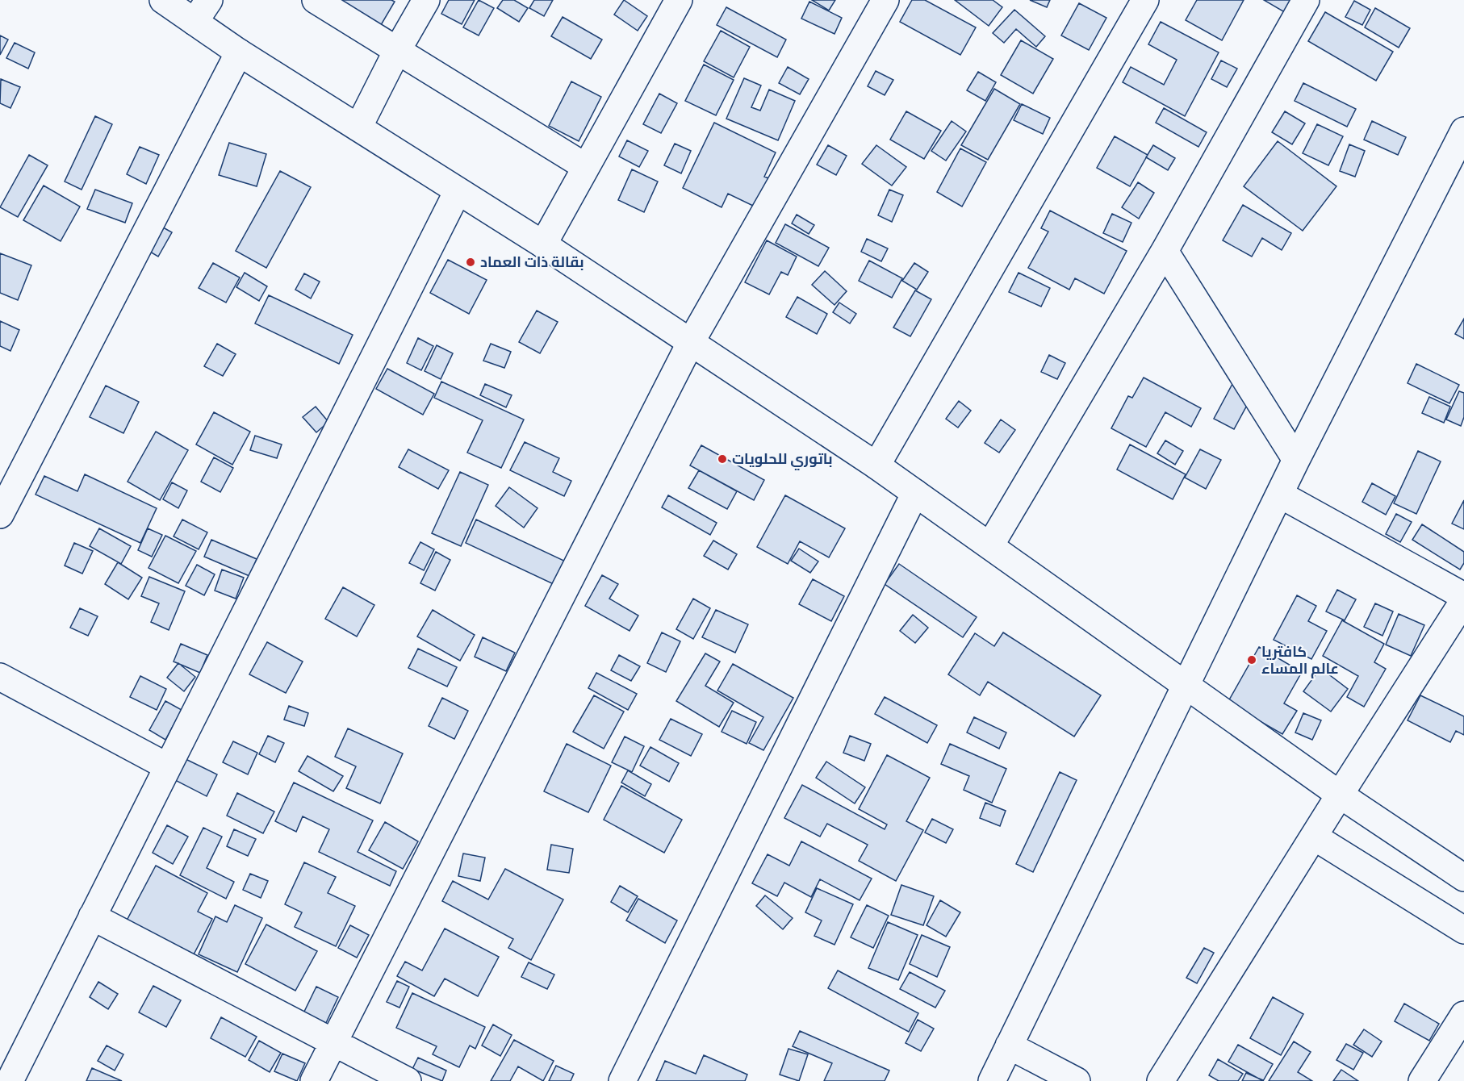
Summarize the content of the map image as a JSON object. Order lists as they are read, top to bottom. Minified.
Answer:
{"places":["بقالة ذات العماد","باتوري للحلويات","كافتريا عالم المساء"]}
